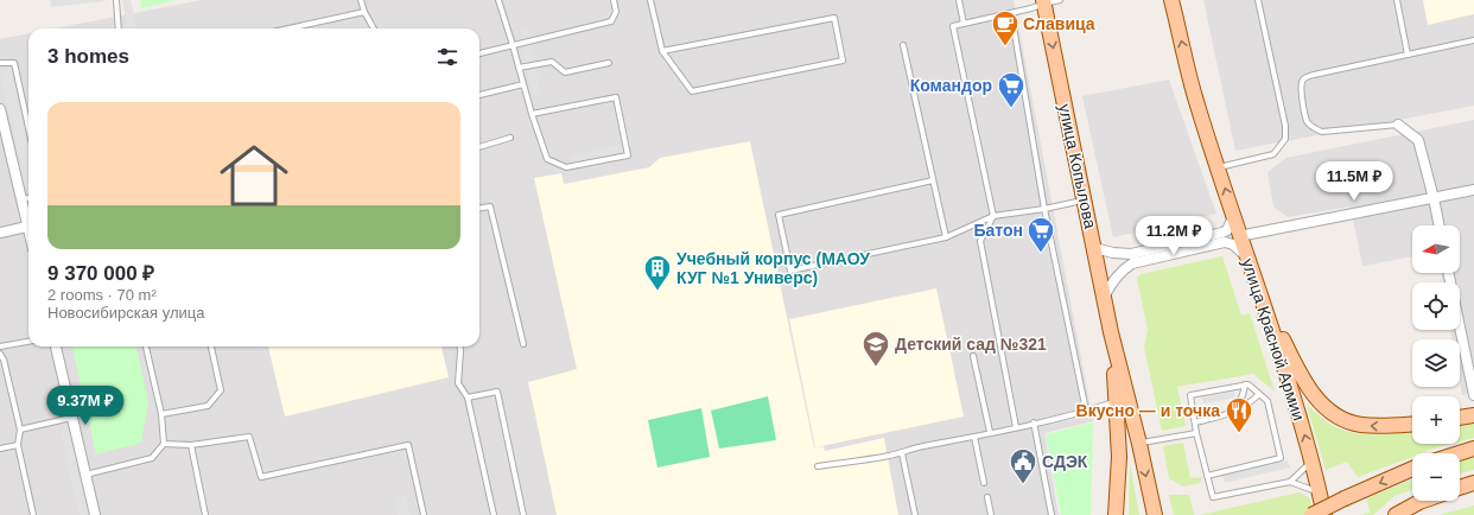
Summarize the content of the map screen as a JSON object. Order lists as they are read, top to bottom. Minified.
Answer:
{"streets":{"main road":["улица Копылова","улица Красной Армии"]},"one_way":["улица Копылова","улица Красной Армии"],"places":{"cafe":["Славица"],"supermarket":["Командор","Батон"],"building":["Учебный корпус (МАОУ КУГ №1 Универс)"],"school or university":["Детский сад №321"],"restaurant":["Вкусно — и точка"],"public building":["СДЭК"]},"north":"left","page":{"heading":"3 homes","list":[{"name":"9 370 000 ₽","note":"2 rooms · 70 m² · Новосибирская улица"}],"price":["11.5M ₽","11.2M ₽","9.37M ₽"],"map_buttons":["+","−"]}}
